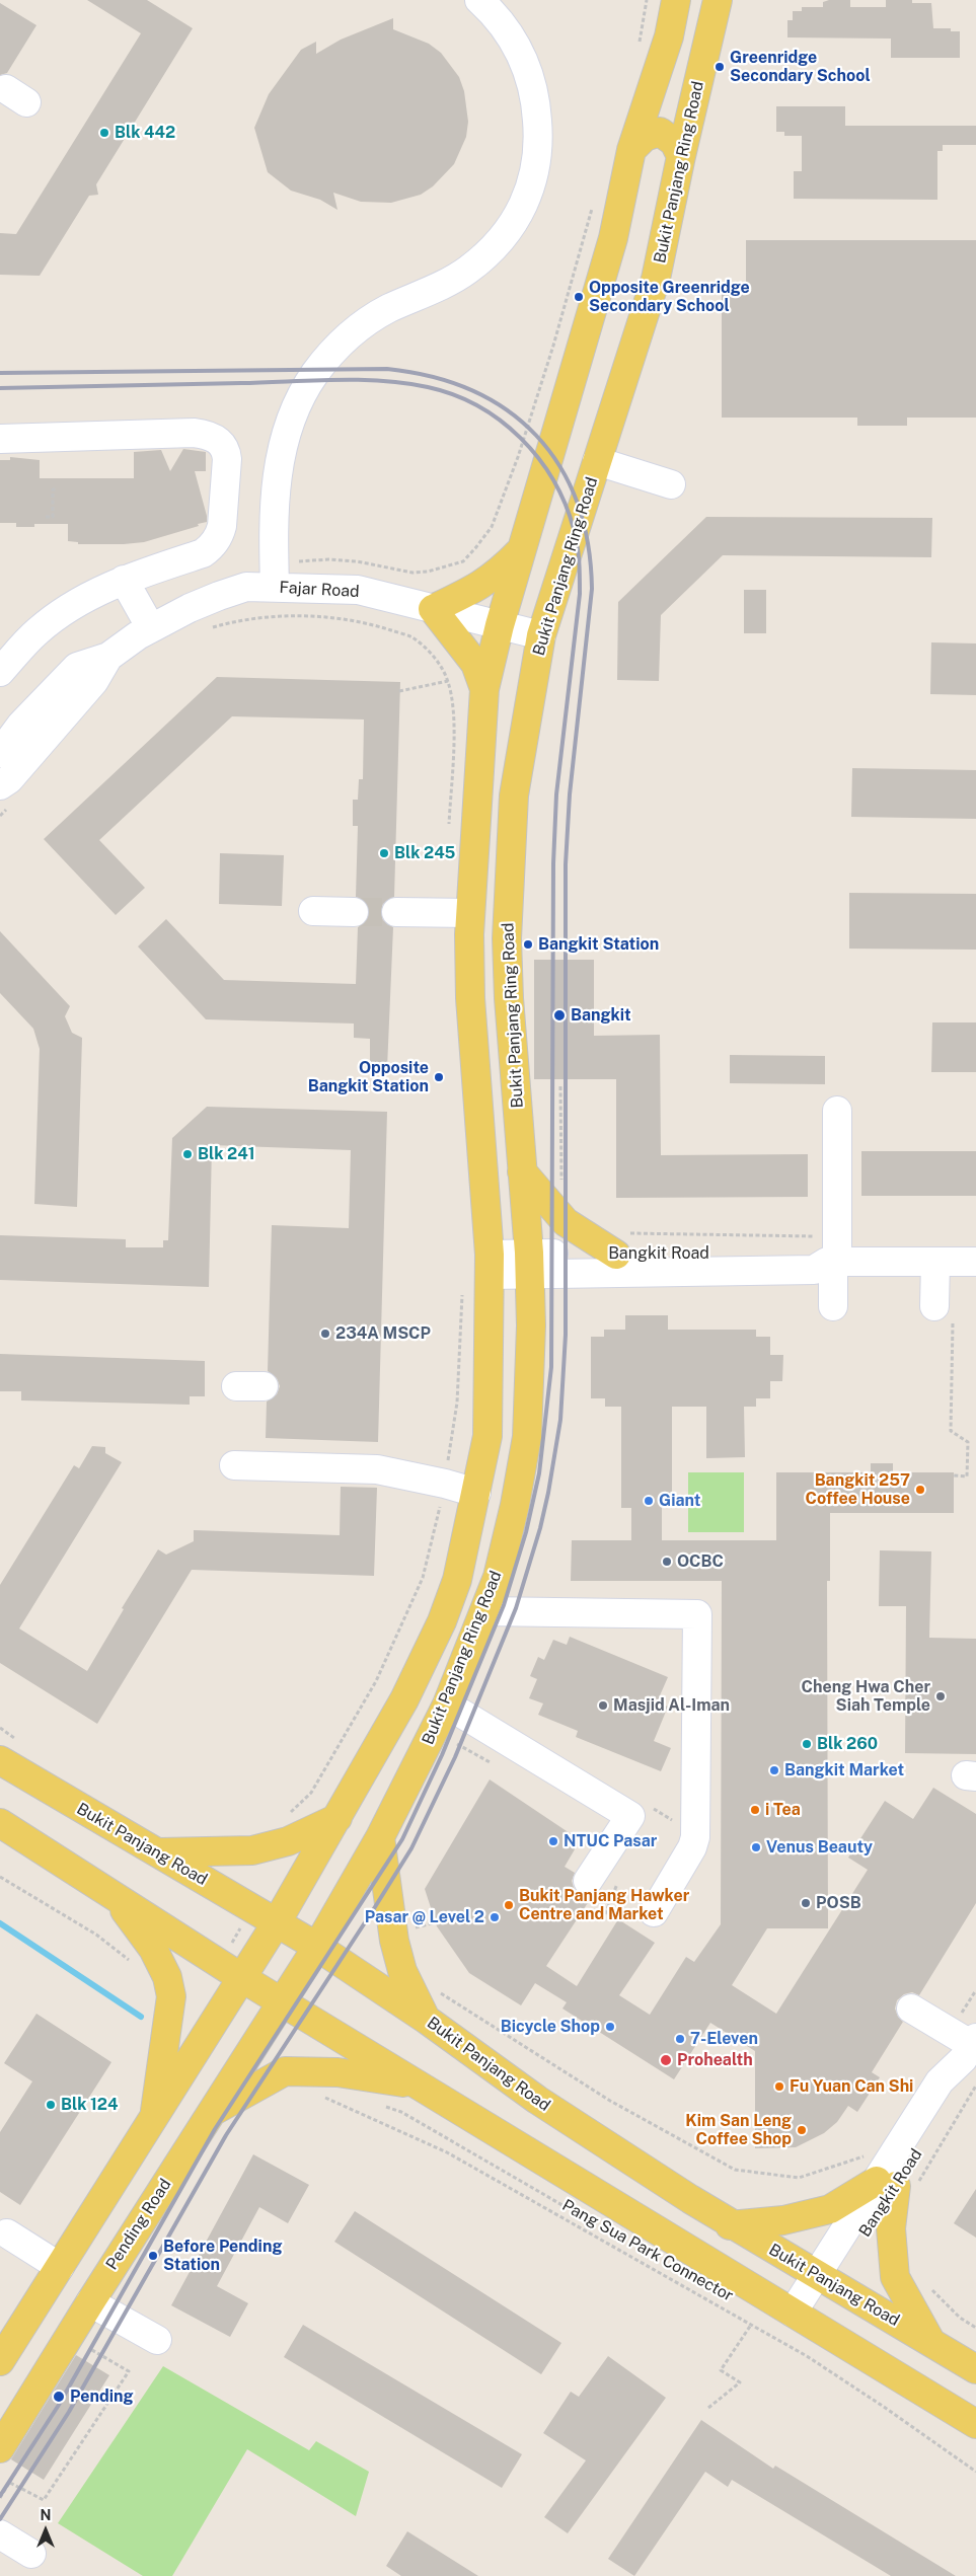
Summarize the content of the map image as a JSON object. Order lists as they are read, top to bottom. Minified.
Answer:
{"streets":{"main road":["Bukit Panjang Ring Road","Bukit Panjang Road","Pending Road"],"street":["Fajar Road","Bangkit Road"],"path":["Pang Sua Park Connector"]},"crossings":[["Bukit Panjang Ring Road","Fajar Road"],["Bukit Panjang Ring Road","Bangkit Road"],["Bukit Panjang Ring Road","Bukit Panjang Road"],["Bukit Panjang Ring Road","Pending Road"],["Bangkit Road","Bukit Panjang Road"]],"places":["Greenridge Secondary School","Blk 442","Opposite Greenridge Secondary School","Blk 245","Bangkit Station","Bangkit","Opposite Bangkit Station","Blk 241","234A MSCP","Bangkit 257 Coffee House","Giant","OCBC","Cheng Hwa Cher Siah Temple","Masjid Al-Iman","Blk 260","Bangkit Market","i Tea","NTUC Pasar","Venus Beauty","POSB","Bukit Panjang Hawker Centre and Market","Pasar @ Level 2","Bicycle Shop","7-Eleven","Prohealth","Fu Yuan Can Shi","Blk 124","Kim San Leng Coffee Shop","Before Pending Station","Pending"],"north":"top"}
